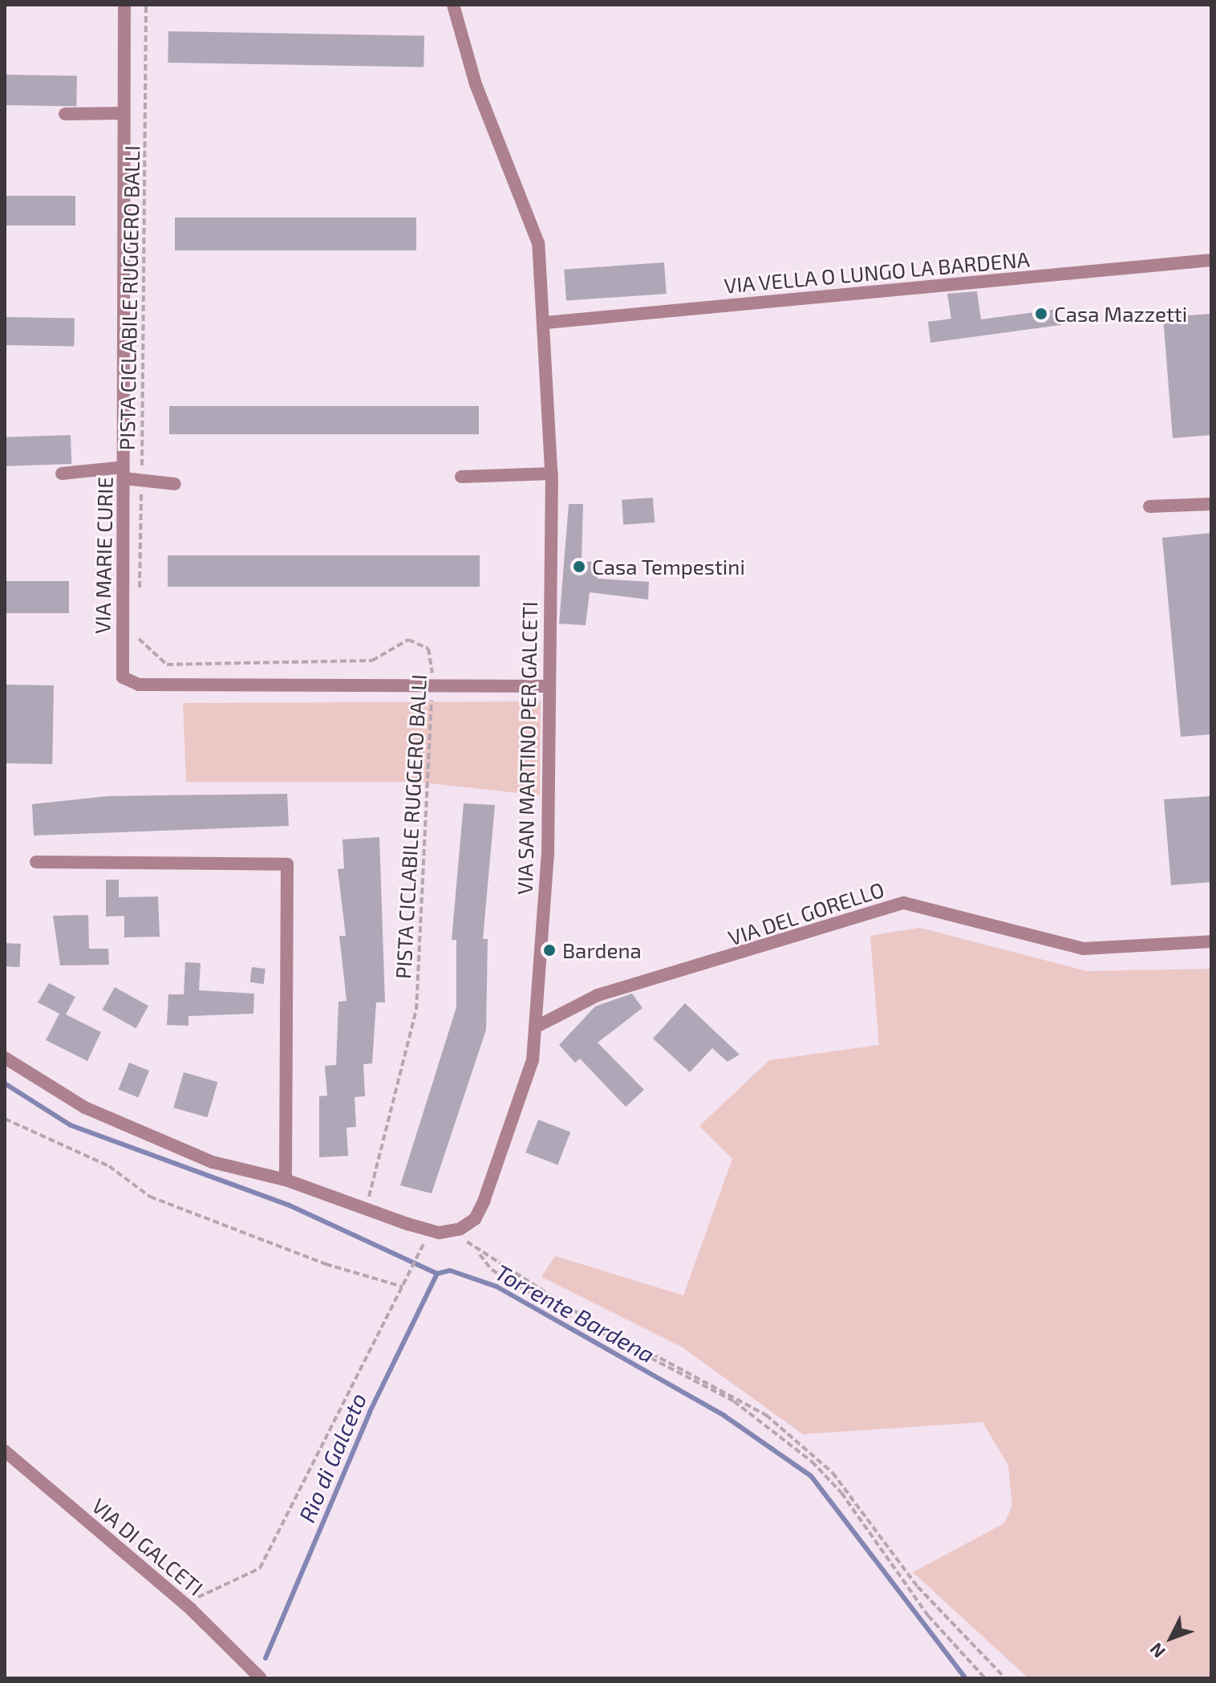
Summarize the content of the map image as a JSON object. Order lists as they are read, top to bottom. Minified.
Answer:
{"streets":{"street":["VIA VELLA O LUNGO LA BARDENA","VIA MARIE CURIE","VIA SAN MARTINO PER GALCETI","VIA DEL GORELLO","VIA DI GALCETI"],"path":["PISTA CICLABILE RUGGERO BALLI"]},"crossings":[["VIA VELLA O LUNGO LA BARDENA","VIA SAN MARTINO PER GALCETI"],["PISTA CICLABILE RUGGERO BALLI","VIA MARIE CURIE"],["PISTA CICLABILE RUGGERO BALLI","VIA SAN MARTINO PER GALCETI"],["VIA MARIE CURIE","VIA SAN MARTINO PER GALCETI"],["VIA SAN MARTINO PER GALCETI","VIA DEL GORELLO"]],"water":["Torrente Bardena","Rio di Galceto"],"places":["Casa Mazzetti","Casa Tempestini","Bardena"],"north":"bottom left"}
